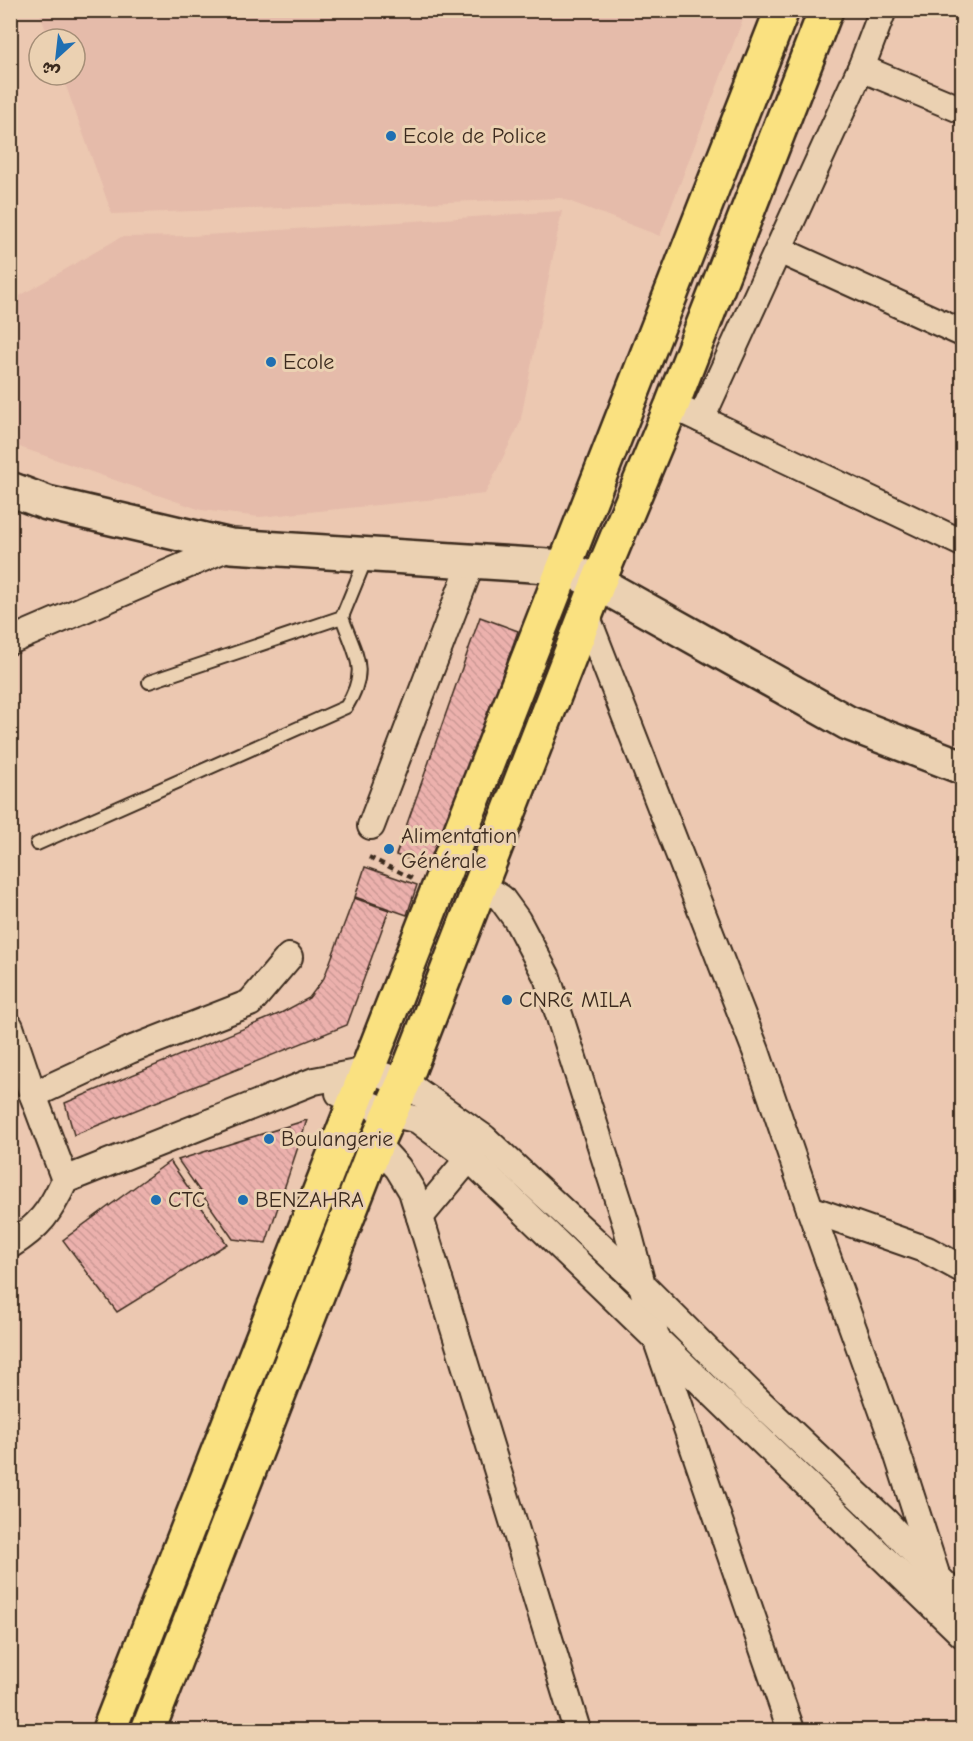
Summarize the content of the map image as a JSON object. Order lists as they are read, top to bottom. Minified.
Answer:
{"places":["Ecole de Police","Ecole","Alimentation Générale","CNRC MILA","Boulangerie","CTC","BENZAHRA"],"north":"bottom left"}
